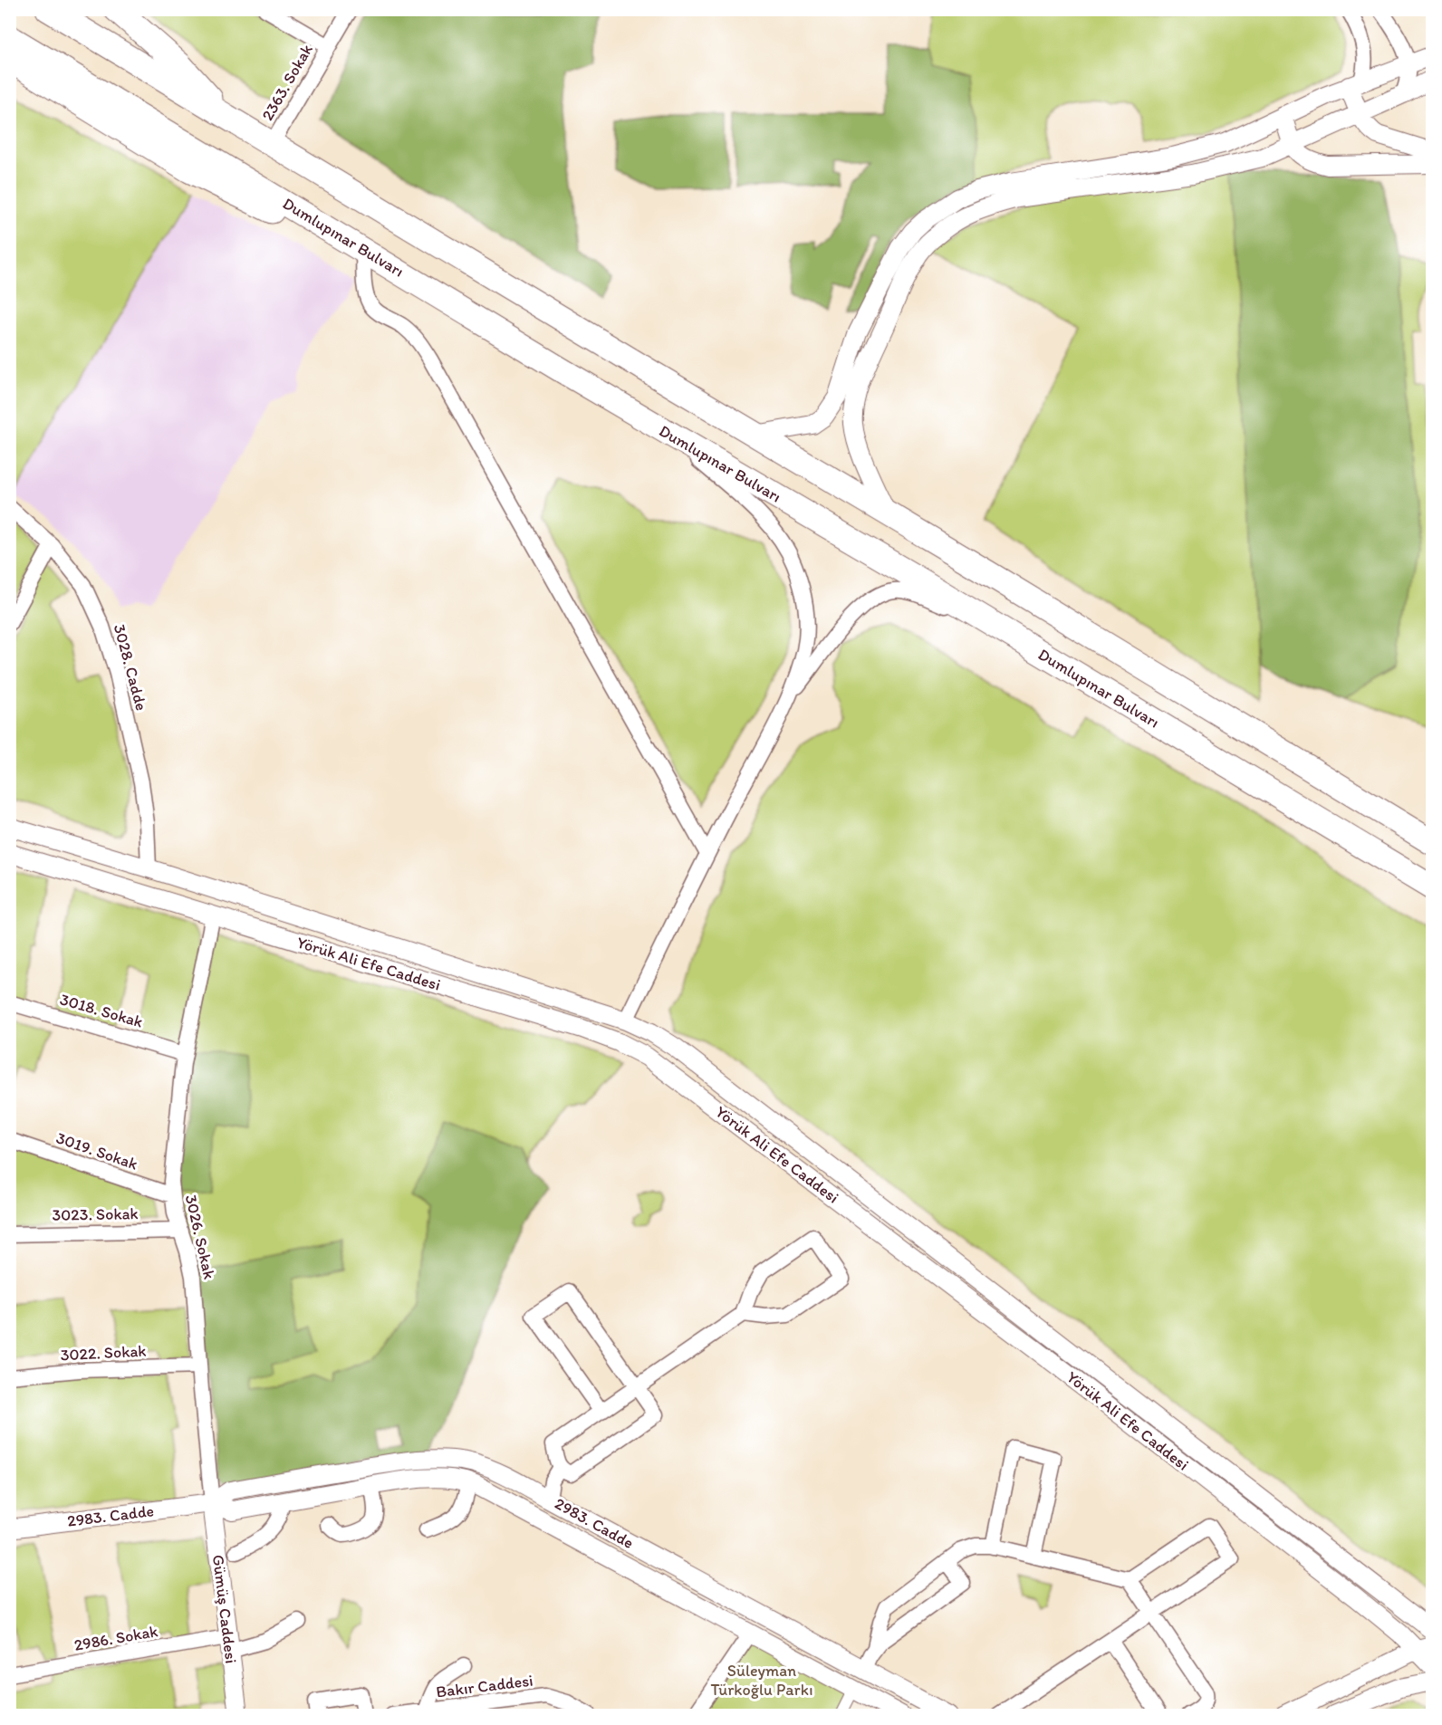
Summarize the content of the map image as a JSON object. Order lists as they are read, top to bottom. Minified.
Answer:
{"streets":{"highway":["Dumlupınar Bulvarı"],"street":["2363. Sokak","3028. Cadde","Yörük Ali Efe Caddesi","3018. Sokak","3019. Sokak","3023. Sokak","3026. Sokak","3022. Sokak","2983. Cadde","Gümüş Caddesi","2986. Sokak","Bakır Caddesi"]},"crossings":[["3028. Cadde","Yörük Ali Efe Caddesi"],["Yörük Ali Efe Caddesi","3026. Sokak"],["3018. Sokak","3026. Sokak"],["3019. Sokak","3026. Sokak"],["3023. Sokak","3026. Sokak"],["3026. Sokak","3022. Sokak"],["3026. Sokak","2983. Cadde"],["3026. Sokak","Gümüş Caddesi"],["2983. Cadde","Gümüş Caddesi"],["Gümüş Caddesi","2986. Sokak"]],"parks":["Süleyman Türkoğlu Parkı"]}
